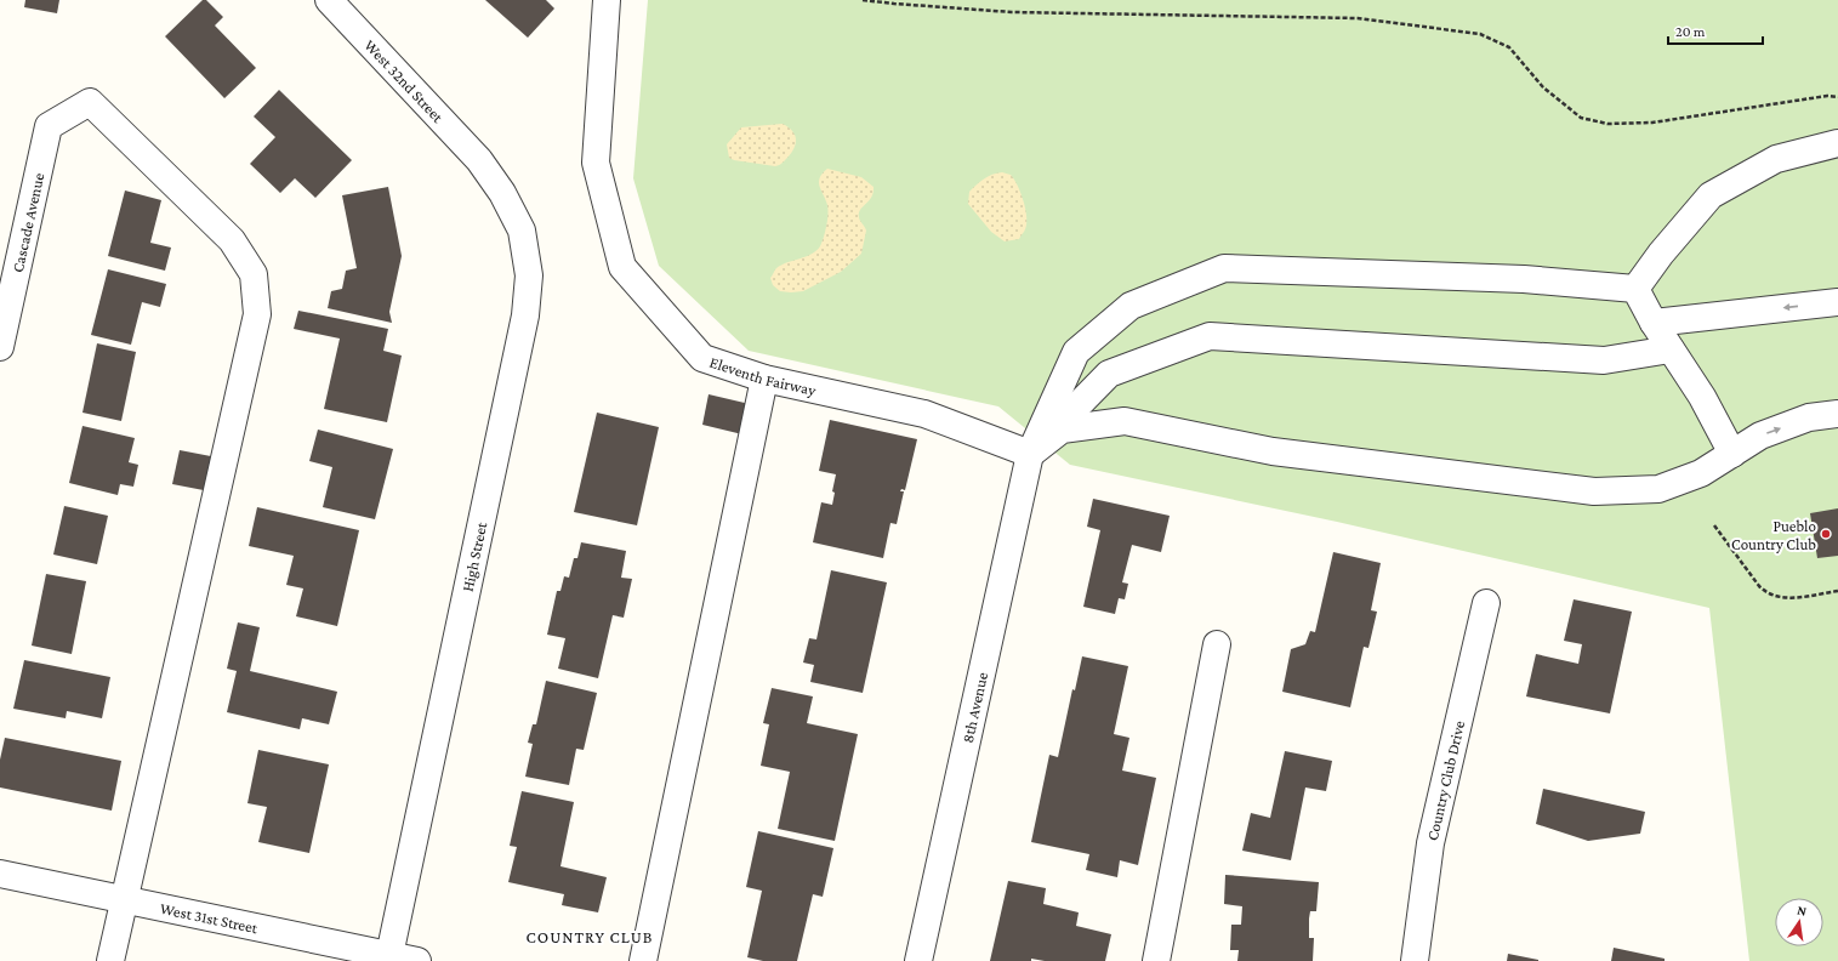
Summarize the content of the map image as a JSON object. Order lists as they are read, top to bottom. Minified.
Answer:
{"streets":{"street":["West 32nd Street","Cascade Avenue","Eleventh Fairway","High Street","8th Avenue","Country Club Drive","West 31st Street"]},"crossings":[["West 32nd Street","High Street"],["Cascade Avenue","West 31st Street"],["Eleventh Fairway","8th Avenue"],["High Street","West 31st Street"]],"districts":["COUNTRY CLUB"],"places":["Pueblo Country Club"],"scale_bar":"20 m","north":"top"}
